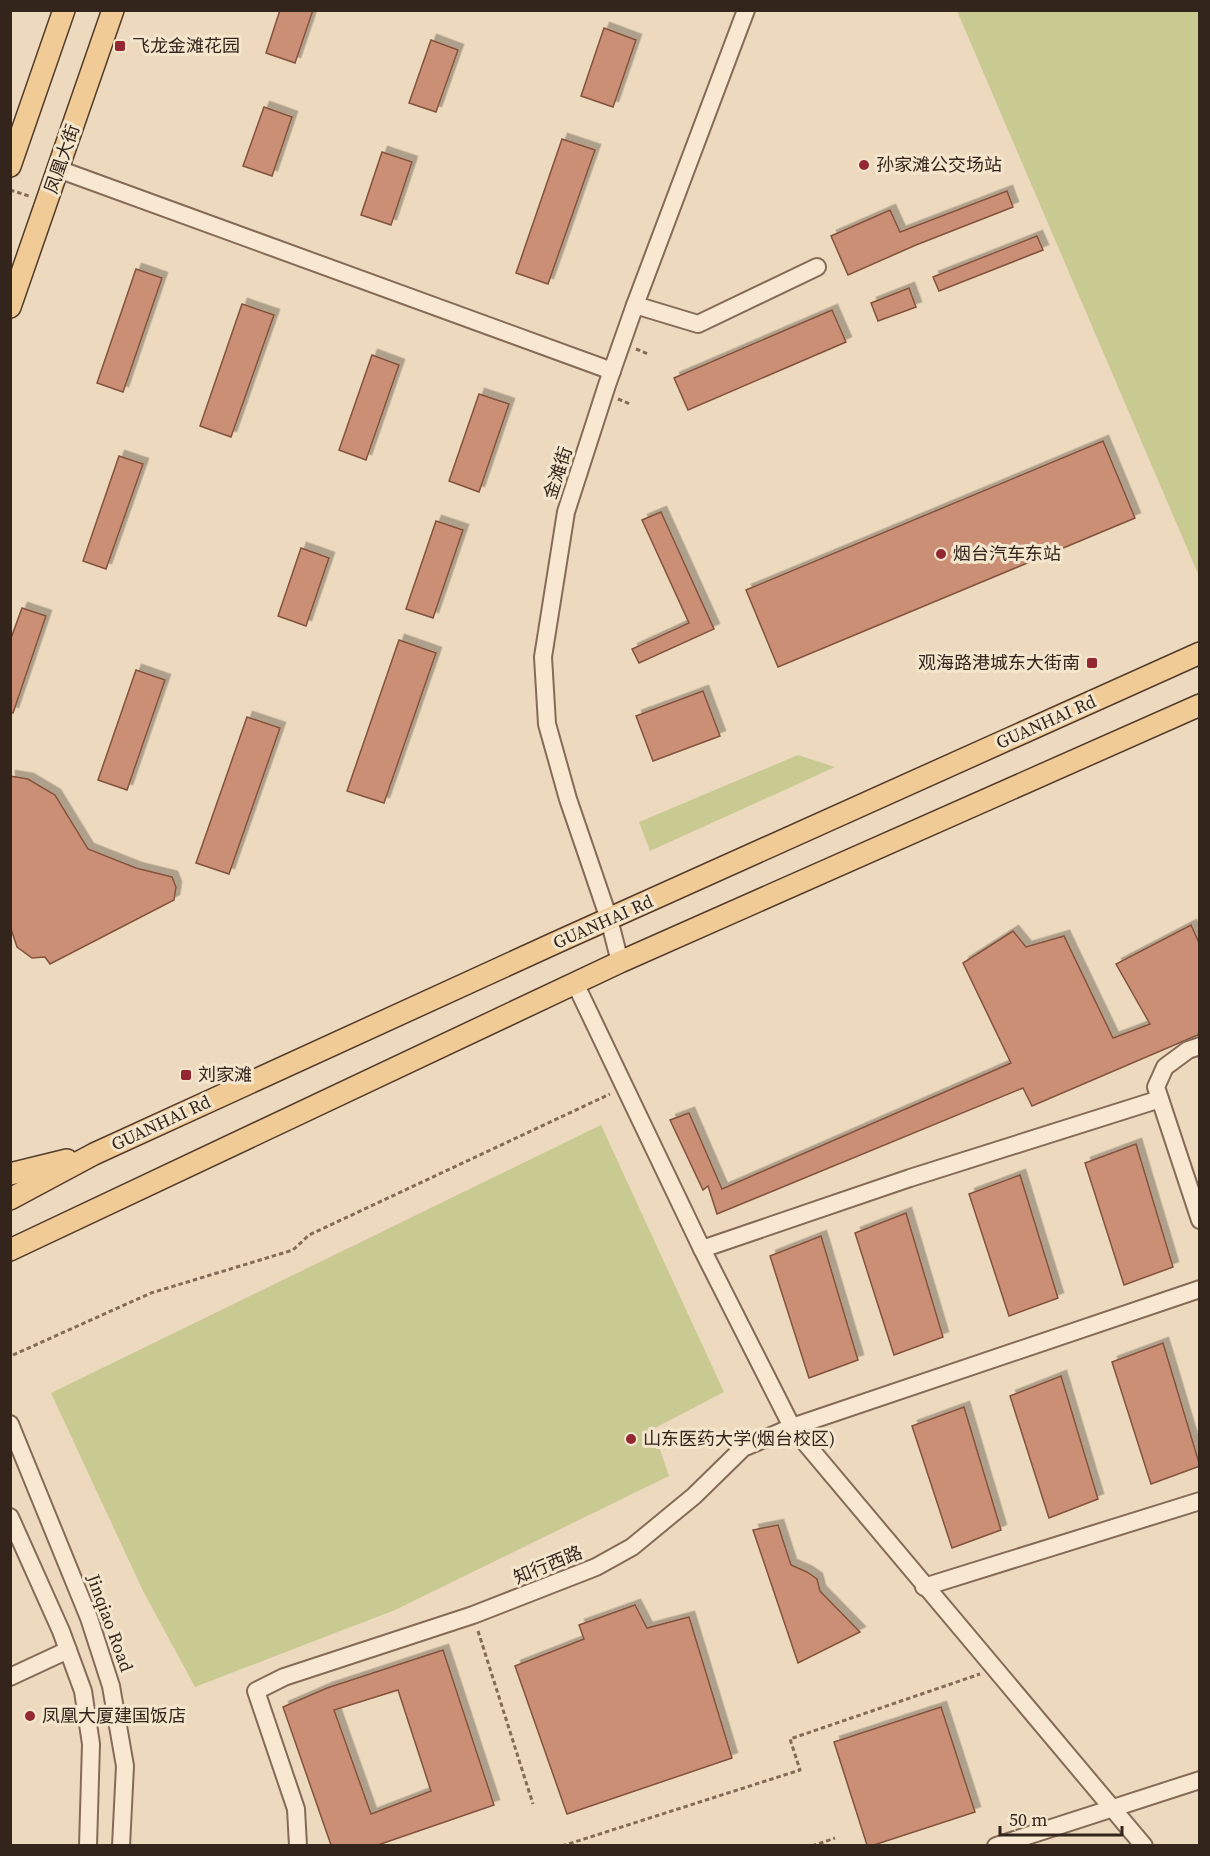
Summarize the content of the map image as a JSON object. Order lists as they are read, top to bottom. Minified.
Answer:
{"streets":{"main road":["凤凰大街","GUANHAI Rd"],"street":["金滩街","知行西路","Jinqiao Road"]},"crossings":[["金滩街","GUANHAI Rd"]],"places":{"transit":["飞龙金滩花园","观海路港城东大街南","刘家滩"],"other":["孙家滩公交场站","烟台汽车东站","山东医药大学(烟台校区)","凤凰大厦建国饭店"]},"scale_bar":"50 m"}
